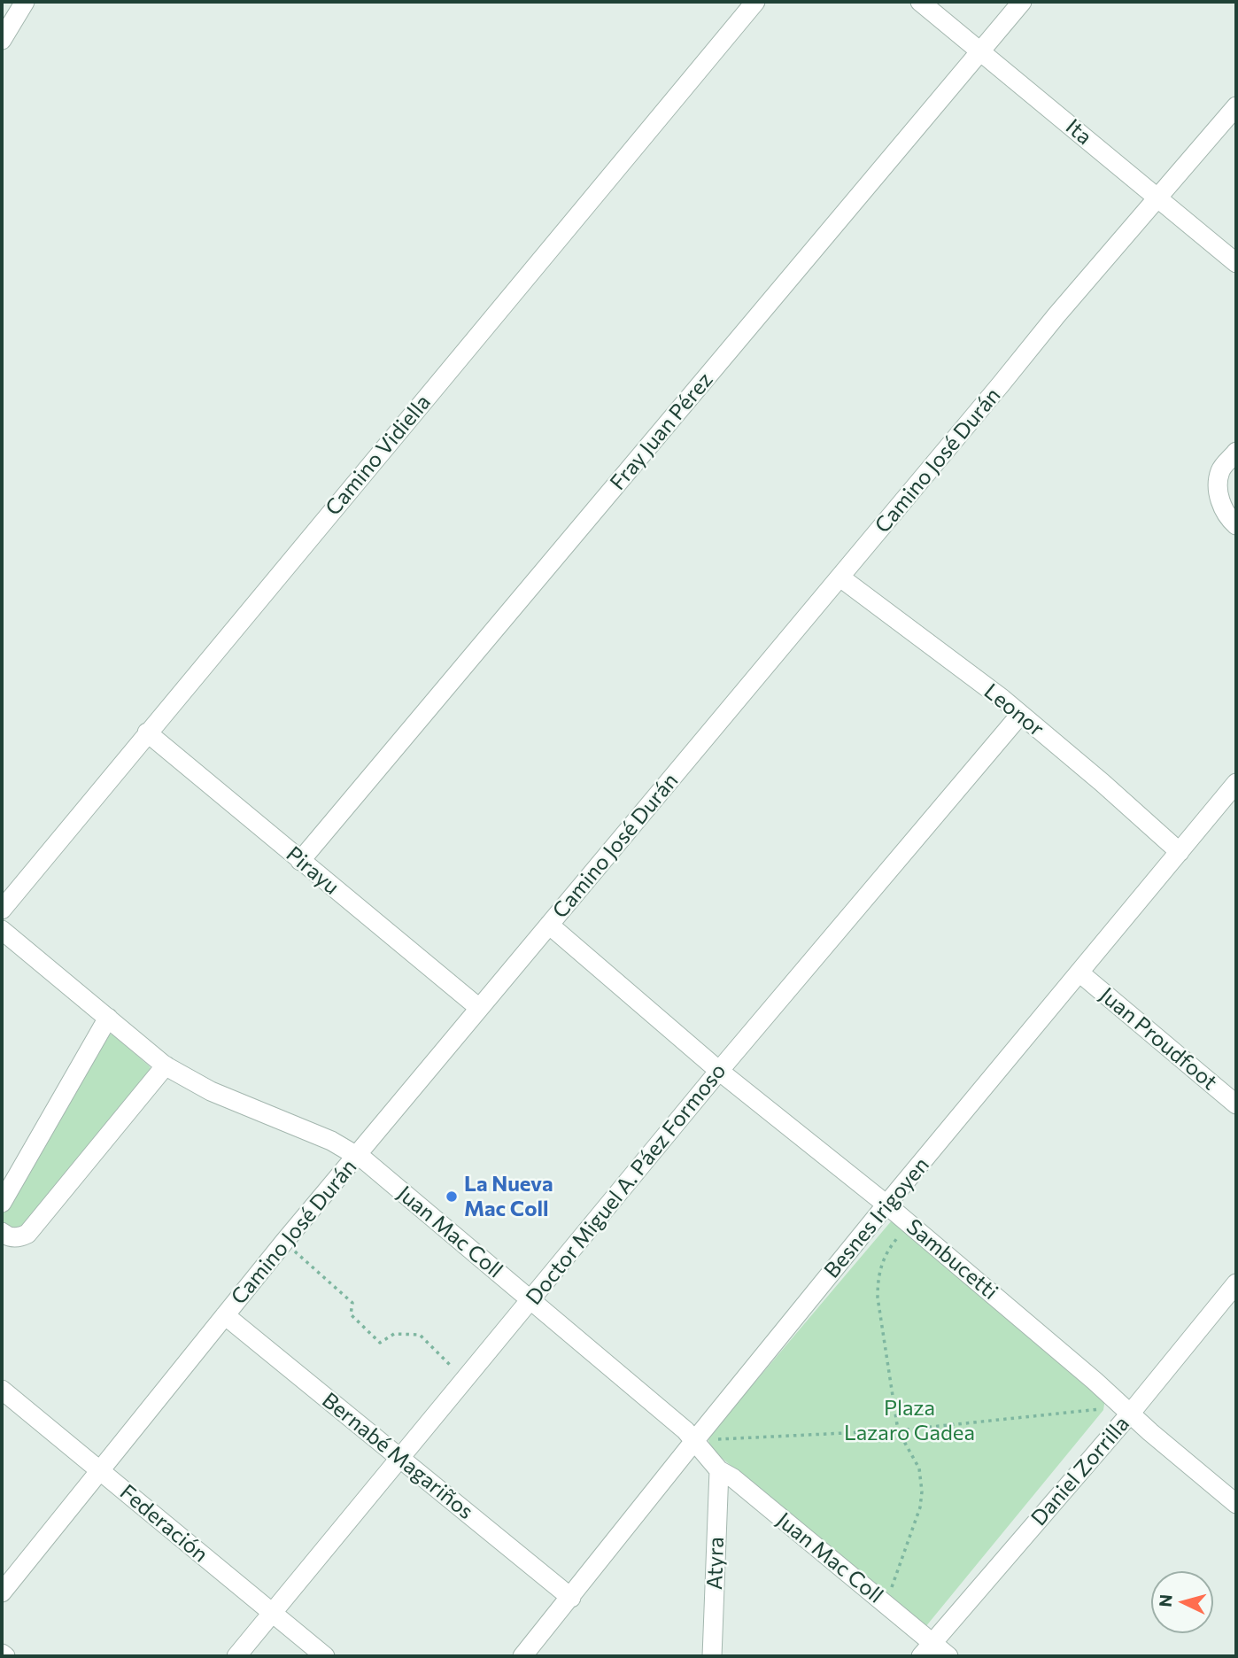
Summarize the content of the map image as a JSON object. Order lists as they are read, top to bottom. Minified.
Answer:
{"streets":{"street":["Ita","Fray Juan Pérez","Camino Vidiella","Camino José Durán","Leonor","Pirayu","Juan Proudfoot","Doctor Miguel A. Páez Formoso","Besnes Irigoyen","Juan Mac Coll","Sambucetti","Bernabé Magariños","Daniel Zorrilla","Federación","Atyra"]},"crossings":[["Ita","Fray Juan Pérez"],["Ita","Camino José Durán"],["Fray Juan Pérez","Pirayu"],["Camino Vidiella","Pirayu"],["Camino José Durán","Leonor"],["Camino José Durán","Pirayu"],["Camino José Durán","Juan Mac Coll"],["Camino José Durán","Sambucetti"],["Camino José Durán","Bernabé Magariños"],["Camino José Durán","Federación"],["Leonor","Doctor Miguel A. Páez Formoso"],["Leonor","Besnes Irigoyen"],["Juan Proudfoot","Besnes Irigoyen"],["Doctor Miguel A. Páez Formoso","Juan Mac Coll"],["Doctor Miguel A. Páez Formoso","Sambucetti"],["Doctor Miguel A. Páez Formoso","Bernabé Magariños"],["Doctor Miguel A. Páez Formoso","Federación"],["Besnes Irigoyen","Juan Mac Coll"],["Besnes Irigoyen","Sambucetti"],["Besnes Irigoyen","Bernabé Magariños"],["Juan Mac Coll","Daniel Zorrilla"],["Juan Mac Coll","Atyra"],["Sambucetti","Daniel Zorrilla"]],"parks":["Plaza Lazaro Gadea"],"places":["La Nueva Mac Coll"],"north":"left"}
